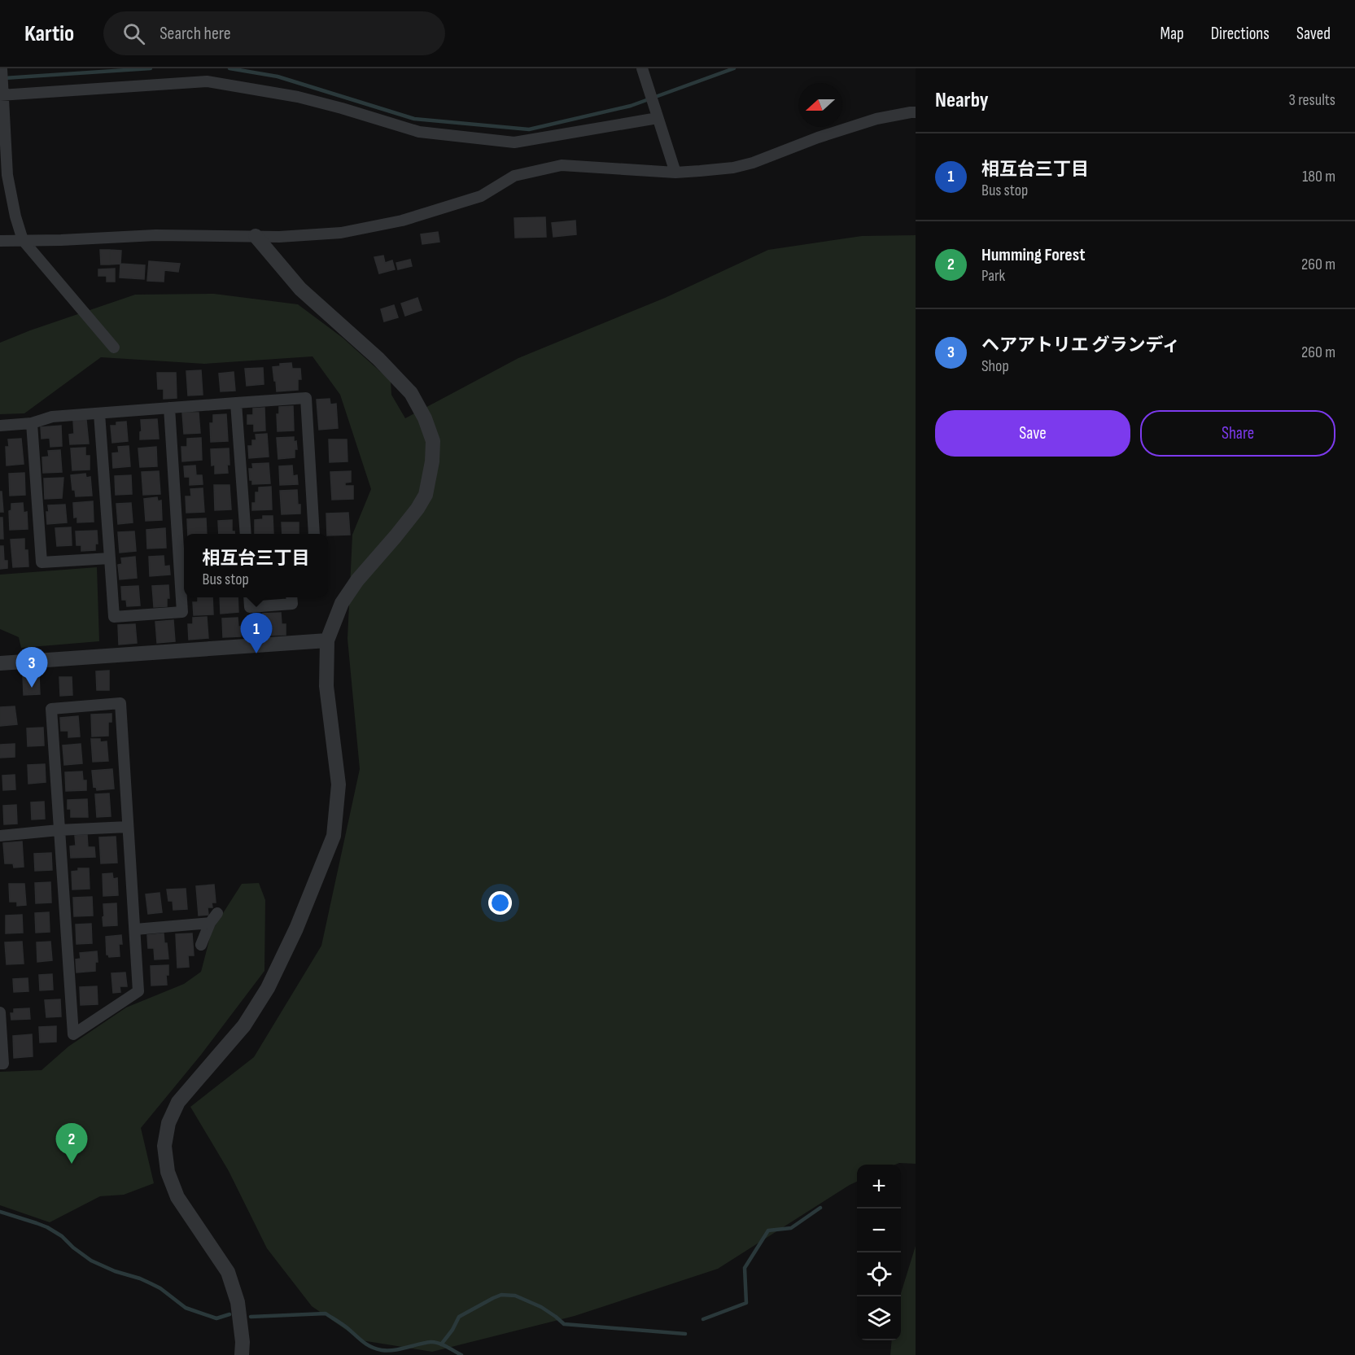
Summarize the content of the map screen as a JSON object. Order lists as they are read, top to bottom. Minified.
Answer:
{"north":"left","page":{"header":"Kartio","search":"Search here","nav":["Map","Directions","Saved"],"heading":["Nearby","3 results"],"list":[{"mark":"1","name":"相互台三丁目","note":"Bus stop","value":"180 m"},{"mark":"2","name":"Humming Forest","note":"Park","value":"260 m"},{"mark":"3","name":"ヘアアトリエ グランディ","note":"Shop","value":"260 m"}],"buttons":["Save","Share"],"popup":["相互台三丁目","Bus stop"],"pins":["1","3","2"],"map_buttons":["+","−"]}}
